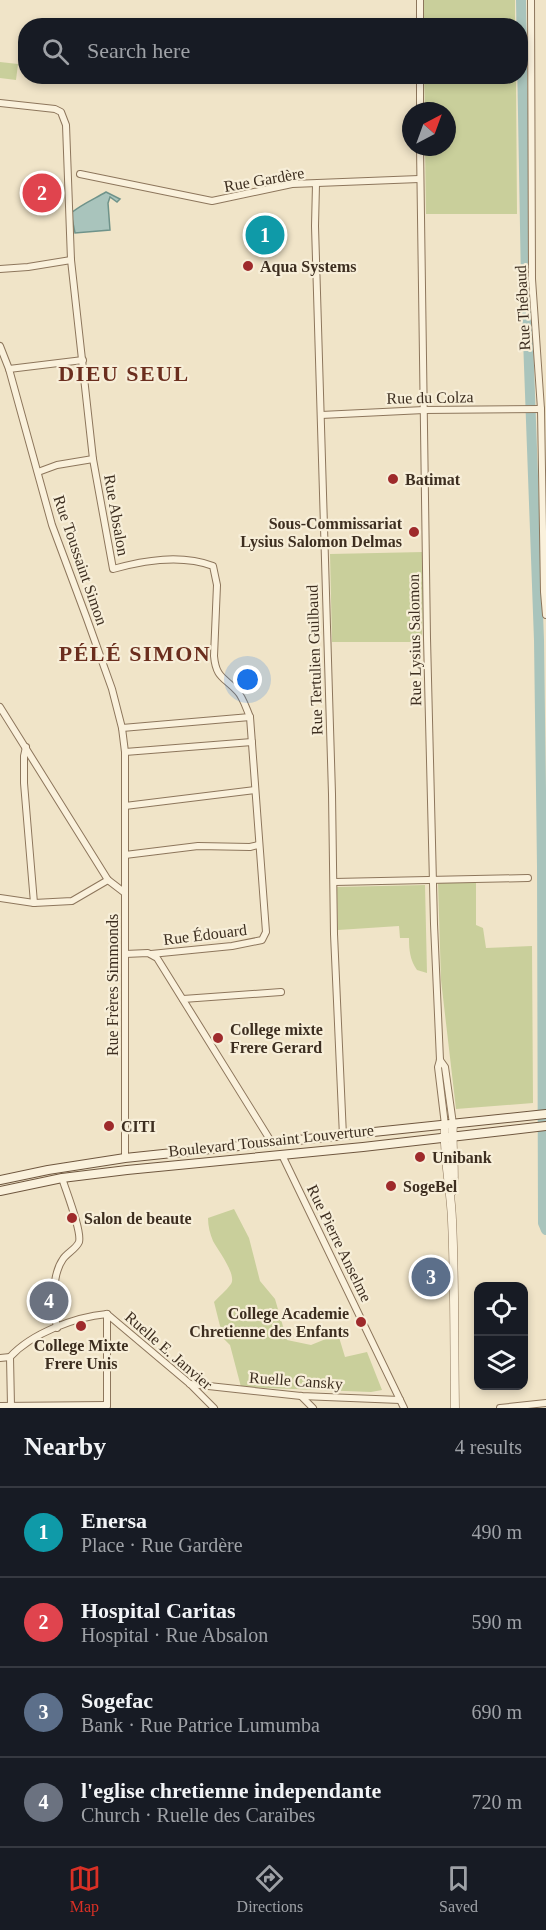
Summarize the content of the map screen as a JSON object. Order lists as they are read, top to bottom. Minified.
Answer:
{"streets":{"main road":["Boulevard Toussaint Louverture"],"street":["Rue Gardère","Rue Thébaud","Rue du Colza","Rue Absalon","Rue Toussaint Simon","Rue Lysius Salomon","Rue Tertulien Guilbaud","Rue Édouard","Rue Frères Simmonds","Rue Pierre Anselme","Ruelle E. Janvier","Ruelle Cansky"]},"crossings":[["Rue Gardère","Rue Lysius Salomon"],["Rue Gardère","Rue Tertulien Guilbaud"],["Rue Thébaud","Rue du Colza"],["Rue du Colza","Rue Lysius Salomon"],["Rue du Colza","Rue Tertulien Guilbaud"],["Rue Absalon","Rue Édouard"],["Rue Toussaint Simon","Rue Frères Simmonds"],["Rue Lysius Salomon","Boulevard Toussaint Louverture"],["Rue Tertulien Guilbaud","Boulevard Toussaint Louverture"],["Rue Édouard","Rue Frères Simmonds"],["Rue Frères Simmonds","Boulevard Toussaint Louverture"],["Boulevard Toussaint Louverture","Rue Pierre Anselme"],["Rue Pierre Anselme","Ruelle Cansky"],["Ruelle E. Janvier","Ruelle Cansky"]],"districts":["DIEU SEUL","PÉLÉ SIMON"],"places":["Aqua Systems","Batimat","Sous-Commissariat Lysius Salomon Delmas","College mixte Frere Gerard","CITI","Unibank","SogeBel","Salon de beaute","College Academie Chretienne des Enfants","College Mixte Frere Unis"],"north":"top right","page":{"search":"Search here","pins":["2","1","3","4"],"heading":["Nearby","4 results"],"list":[{"mark":"1","name":"Enersa","note":"Place · Rue Gardère","value":"490 m"},{"mark":"2","name":"Hospital Caritas","note":"Hospital · Rue Absalon","value":"590 m"},{"mark":"3","name":"Sogefac","note":"Bank · Rue Patrice Lumumba","value":"690 m"},{"mark":"4","name":"l'eglise chretienne independante","note":"Church · Ruelle des Caraïbes","value":"720 m"}],"nav":["Map","Directions","Saved"]}}
